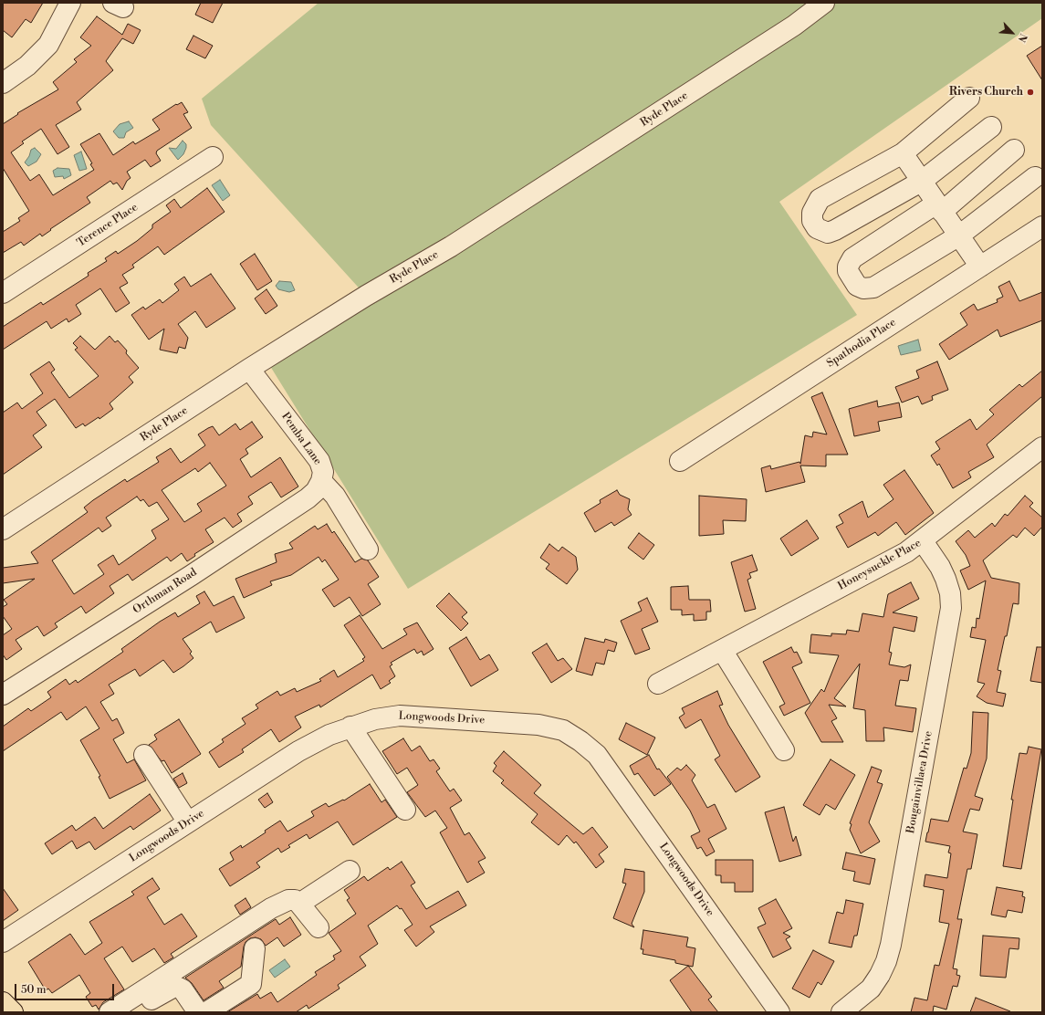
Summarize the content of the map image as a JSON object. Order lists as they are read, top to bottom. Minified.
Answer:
{"streets":{"street":["Ryde Place","Terence Place","Spathodia Place","Pemba Lane","Honeysuckle Place","Orthman Road","Longwoods Drive","Bougainvillaea Drive"]},"crossings":[["Ryde Place","Pemba Lane"],["Pemba Lane","Orthman Road"],["Honeysuckle Place","Bougainvillaea Drive"]],"places":["Rivers Church"],"scale_bar":"50 m","north":"bottom right"}
